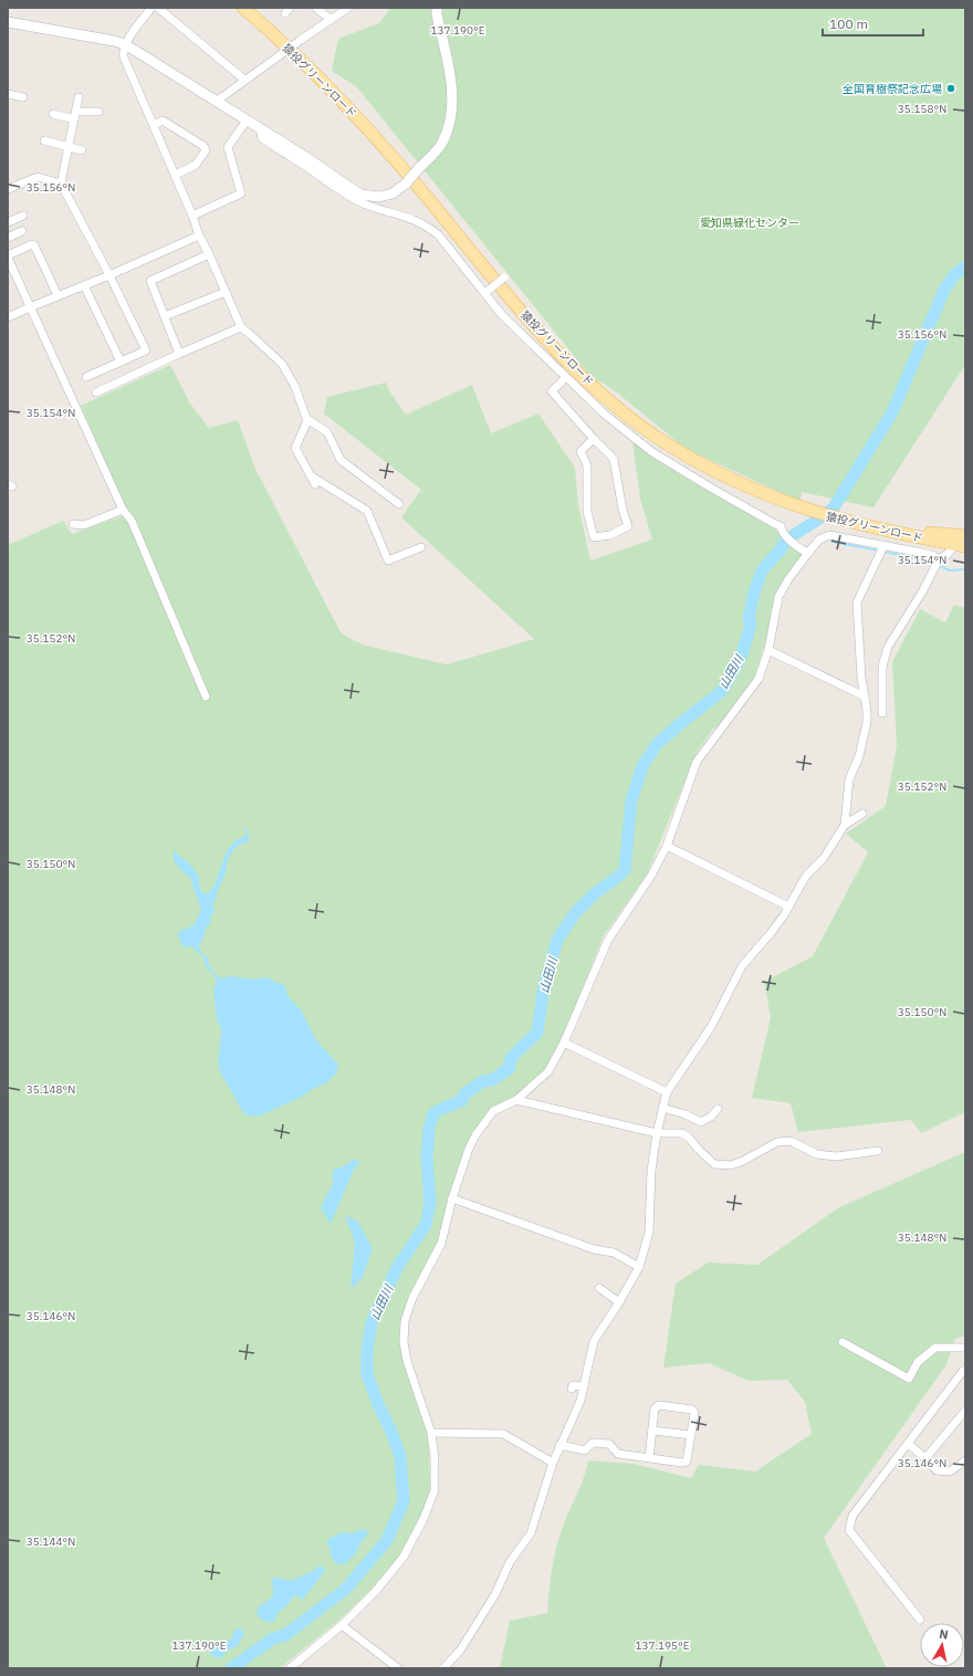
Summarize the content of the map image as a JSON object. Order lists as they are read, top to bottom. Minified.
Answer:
{"streets":{"main road":["猿投グリーンロード"]},"water":["山田川"],"parks":["愛知県緑化センター"],"places":["全国育樹祭記念広場"],"scale_bar":"100 m","north":"top","coordinates":["137.190°E","35.158°N","35.156°N","35.154°N","35.152°N","35.150°N","35.148°N","35.146°N","35.144°N","137.195°E"]}
